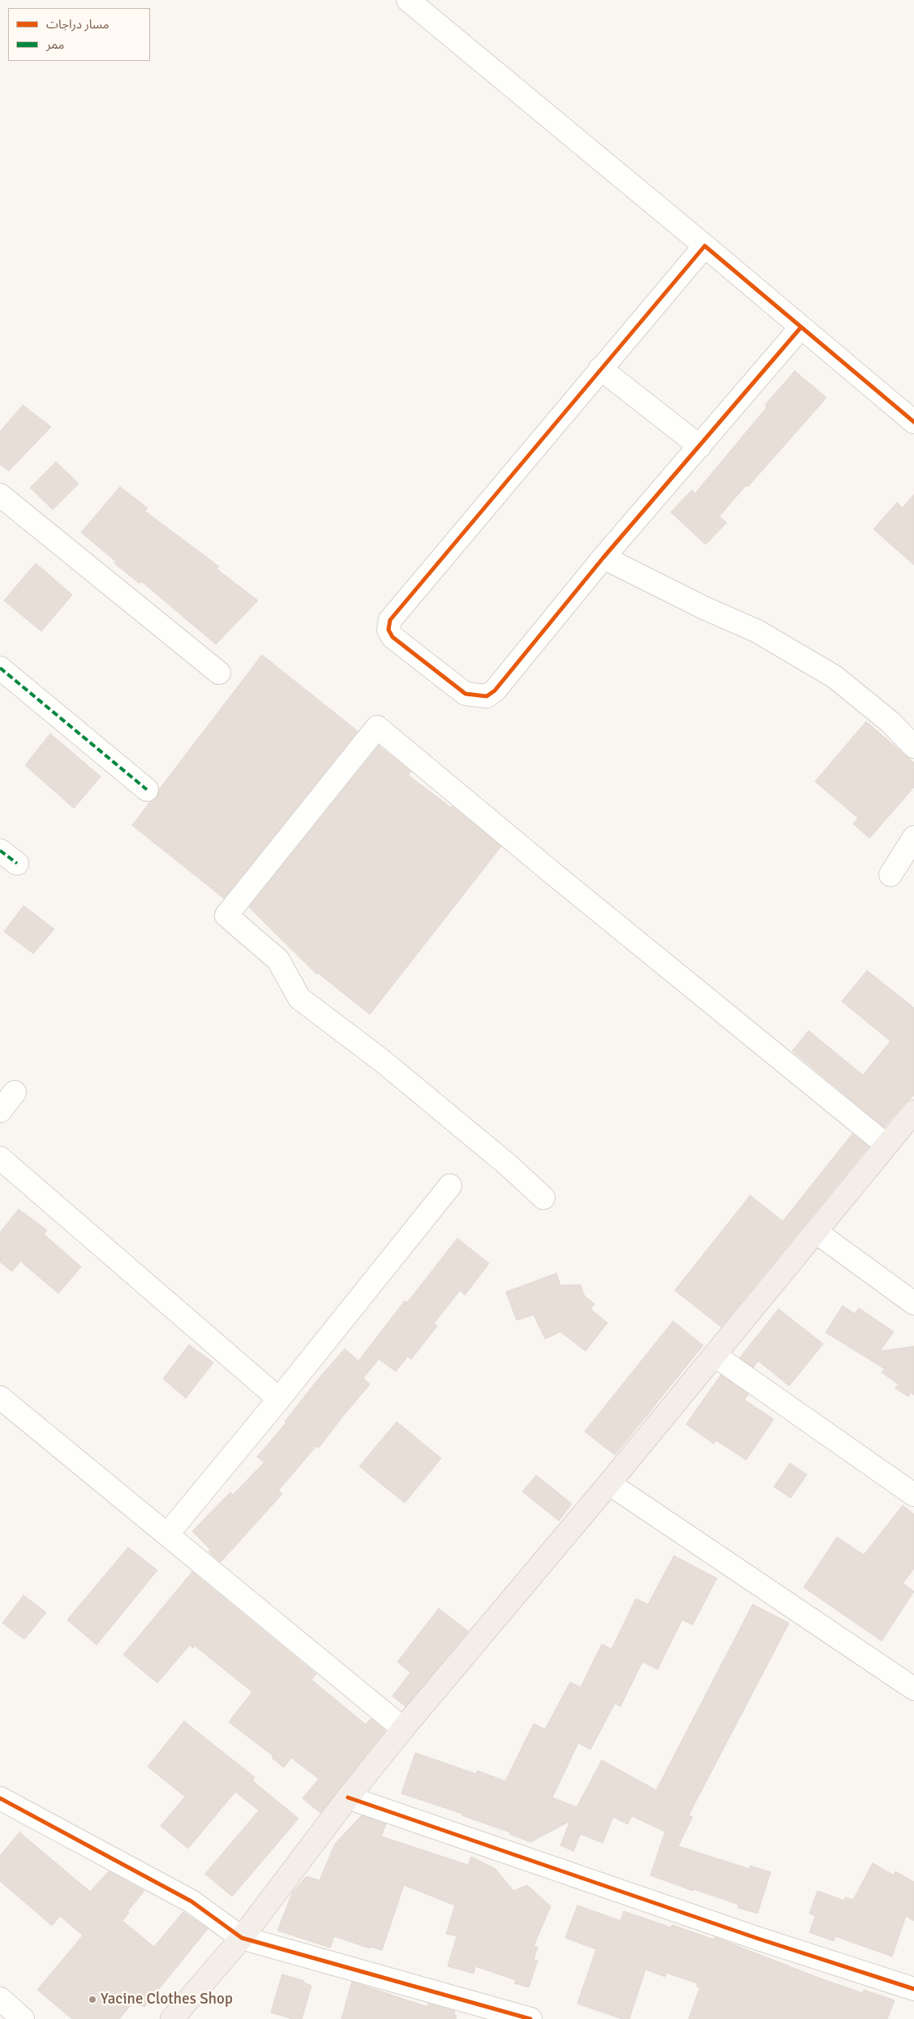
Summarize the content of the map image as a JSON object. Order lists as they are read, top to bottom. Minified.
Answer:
{"places":["Yacine Clothes Shop"],"legend":["مسار دراجات","ممر"]}
